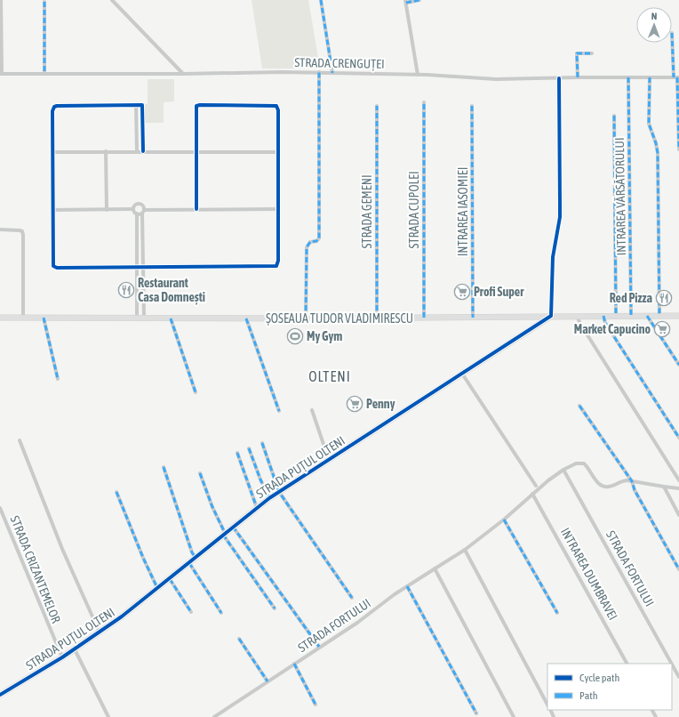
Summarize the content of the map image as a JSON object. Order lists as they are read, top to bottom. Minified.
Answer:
{"streets":{"main road":["ȘOSEAUA TUDOR VLADIMIRESCU","STRADA PUȚUL OLTENI"],"street":["STRADA CRENGUȚEI","INTRAREA VĂRSĂTORULUI","STRADA CUPOLEI","STRADA GEMENI","INTRAREA IASOMIEI","STRADA FORTULUI","STRADA CRIZANTEMELOR","INTRAREA DUMBRAVEI"]},"crossings":[["STRADA CRENGUȚEI","INTRAREA VĂRSĂTORULUI"],["INTRAREA VĂRSĂTORULUI","ȘOSEAUA TUDOR VLADIMIRESCU"],["STRADA CUPOLEI","ȘOSEAUA TUDOR VLADIMIRESCU"],["STRADA GEMENI","ȘOSEAUA TUDOR VLADIMIRESCU"],["INTRAREA IASOMIEI","ȘOSEAUA TUDOR VLADIMIRESCU"],["ȘOSEAUA TUDOR VLADIMIRESCU","STRADA PUȚUL OLTENI"],["STRADA PUȚUL OLTENI","STRADA CRIZANTEMELOR"],["STRADA FORTULUI","INTRAREA DUMBRAVEI"]],"districts":["OLTENI"],"places":{"restaurant":["Restaurant Casa Domnești","Red Pizza"],"supermarket":["Profi Super","Market Capucino","Penny"],"sports":["My Gym"]},"legend":["Cycle path","Path"],"north":"top"}
